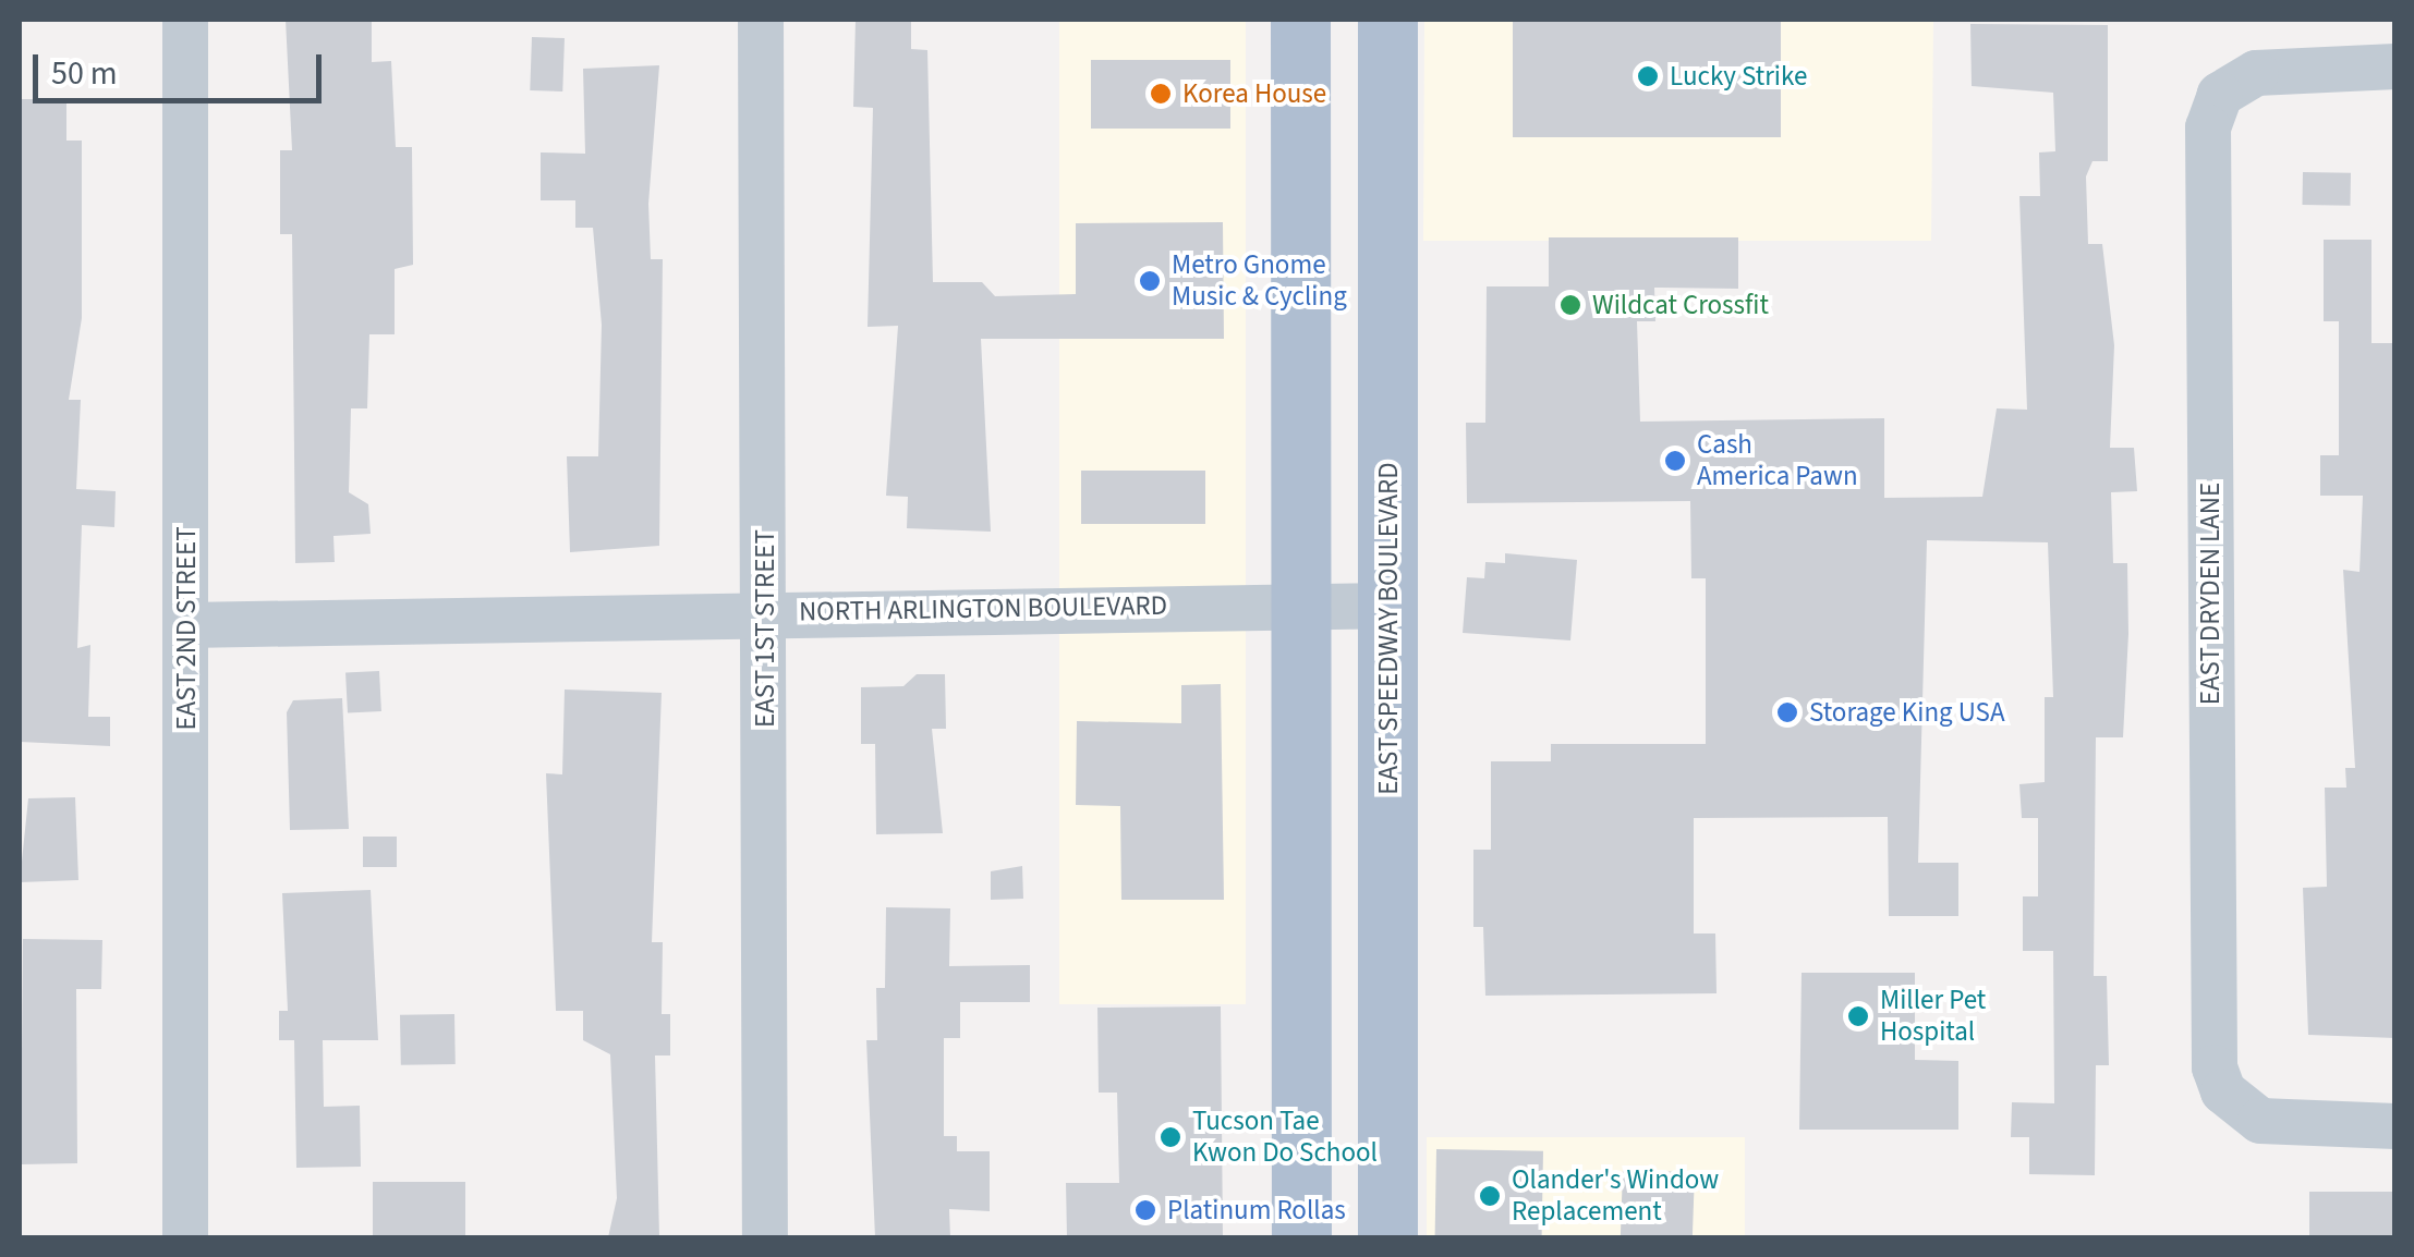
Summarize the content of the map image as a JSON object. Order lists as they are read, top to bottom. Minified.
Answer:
{"streets":{"main road":["EAST SPEEDWAY BOULEVARD"],"street":["EAST DRYDEN LANE","NORTH ARLINGTON BOULEVARD","EAST 2ND STREET","EAST 1ST STREET"]},"crossings":[["NORTH ARLINGTON BOULEVARD","EAST 2ND STREET"],["NORTH ARLINGTON BOULEVARD","EAST 1ST STREET"],["NORTH ARLINGTON BOULEVARD","EAST SPEEDWAY BOULEVARD"]],"places":["Lucky Strike","Korea House","Metro Gnome Music & Cycling","Wildcat Crossfit","Cash America Pawn","Storage King USA","Miller Pet Hospital","Tucson Tae Kwon Do School","Olander's Window Replacement","Platinum Rollas"],"scale_bar":"50 m"}
